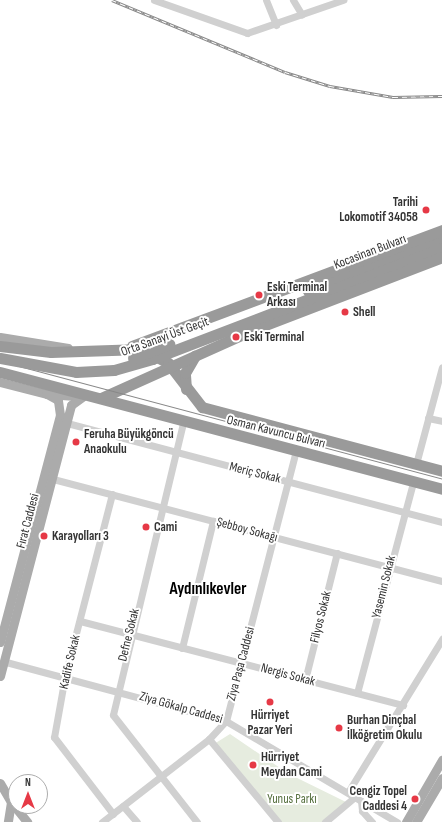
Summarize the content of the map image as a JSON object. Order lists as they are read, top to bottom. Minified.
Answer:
{"streets":{"highway":["Kocasinan Bulvarı","Orta Sanayi Üst Geçit","Osman Kavuncu Bulvarı"],"main road":["Fırat Caddesi"],"street":["Meriç Sokak","Şebboy Sokağı","Yasemin Sokak","Filyos Sokak","Defne Sokak","Kadife Sokak","Ziya Paşa Caddesi","Nergis Sokak","Ziya Gökalp Caddesi"]},"crossings":[["Kocasinan Bulvarı","Orta Sanayi Üst Geçit"],["Osman Kavuncu Bulvarı","Yasemin Sokak"],["Osman Kavuncu Bulvarı","Defne Sokak"],["Osman Kavuncu Bulvarı","Ziya Paşa Caddesi"],["Meriç Sokak","Fırat Caddesi"],["Meriç Sokak","Yasemin Sokak"],["Meriç Sokak","Defne Sokak"],["Meriç Sokak","Ziya Paşa Caddesi"],["Fırat Caddesi","Şebboy Sokağı"],["Fırat Caddesi","Ziya Gökalp Caddesi"],["Şebboy Sokağı","Yasemin Sokak"],["Şebboy Sokağı","Filyos Sokak"],["Şebboy Sokağı","Defne Sokak"],["Şebboy Sokağı","Kadife Sokak"],["Şebboy Sokağı","Ziya Paşa Caddesi"],["Yasemin Sokak","Nergis Sokak"],["Filyos Sokak","Nergis Sokak"],["Defne Sokak","Ziya Paşa Caddesi"],["Defne Sokak","Nergis Sokak"],["Defne Sokak","Ziya Gökalp Caddesi"],["Kadife Sokak","Ziya Paşa Caddesi"],["Kadife Sokak","Nergis Sokak"],["Kadife Sokak","Ziya Gökalp Caddesi"],["Ziya Paşa Caddesi","Nergis Sokak"],["Ziya Paşa Caddesi","Ziya Gökalp Caddesi"]],"districts":["Aydınlıkevler"],"parks":["Yunus Parkı"],"places":["Tarihi Lokomotif 34058","Eski Terminal Arkası","Shell","Eski Terminal","Feruha Büyükgöncü Anaokulu","Cami","Karayolları 3","Hürriyet Pazar Yeri","Burhan Dinçbal İlköğretim Okulu","Hürriyet Meydan Cami","Cengiz Topel Caddesi 4"],"north":"top"}
